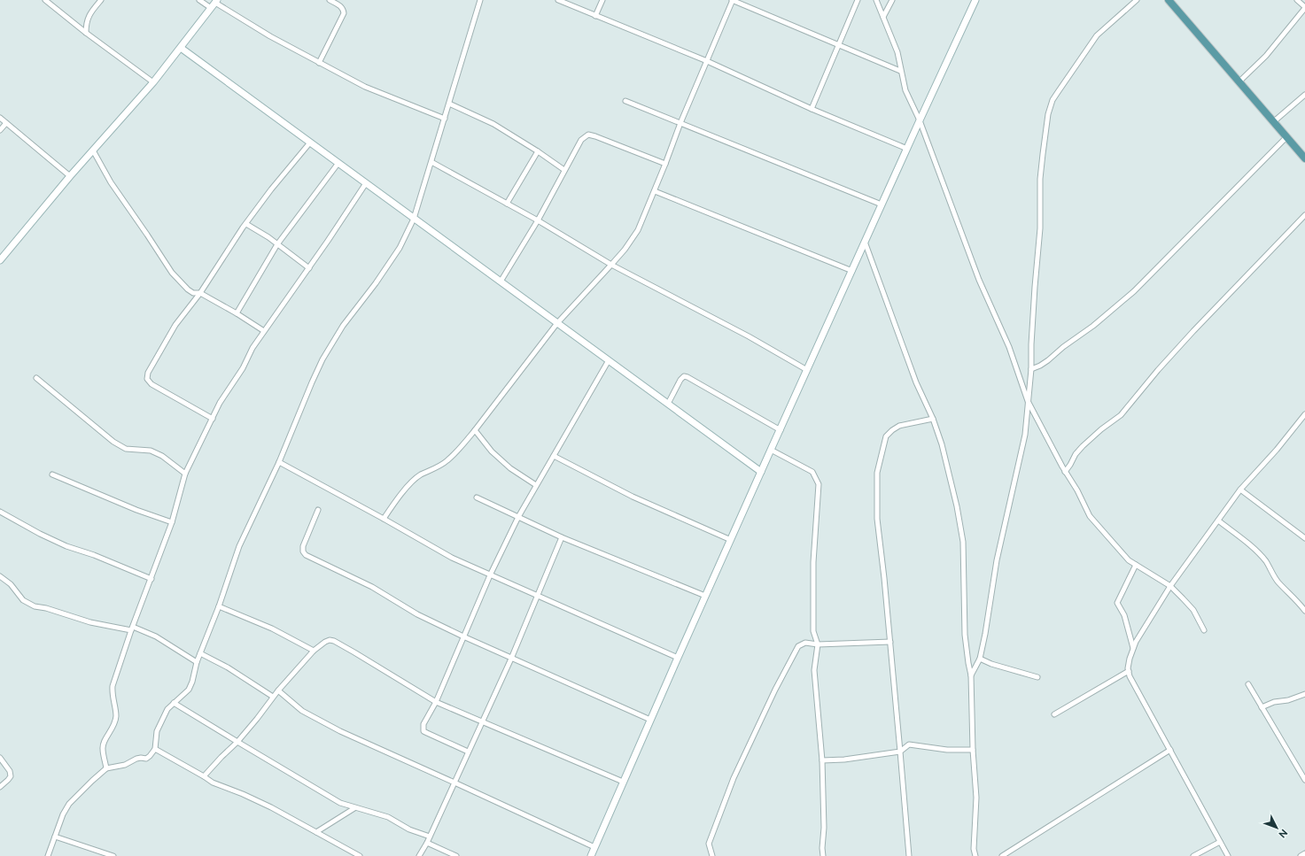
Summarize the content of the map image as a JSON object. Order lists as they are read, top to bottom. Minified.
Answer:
{"north":"bottom right"}
